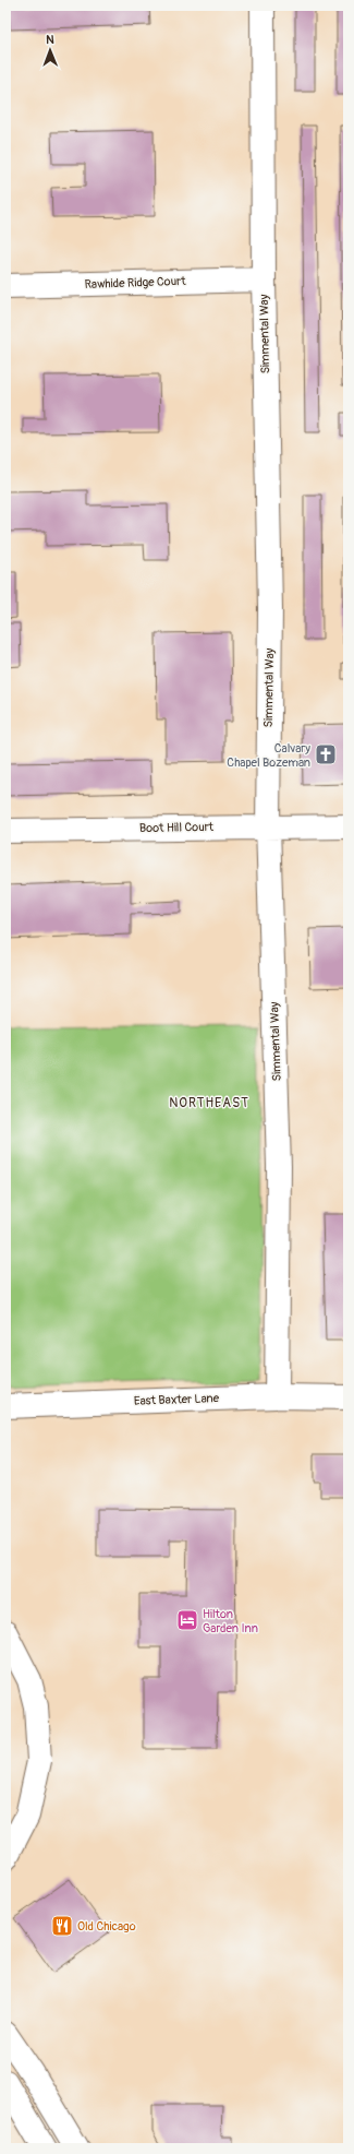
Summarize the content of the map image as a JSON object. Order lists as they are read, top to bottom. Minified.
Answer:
{"streets":{"street":["Rawhide Ridge Court","Simmental Way","Boot Hill Court","East Baxter Lane"]},"crossings":[["Rawhide Ridge Court","Simmental Way"],["Simmental Way","Boot Hill Court"],["Simmental Way","East Baxter Lane"]],"districts":["NORTHEAST"],"places":{"church":["Calvary Chapel Bozeman"],"hotel":["Hilton Garden Inn"],"restaurant":["Old Chicago"]},"north":"top"}
